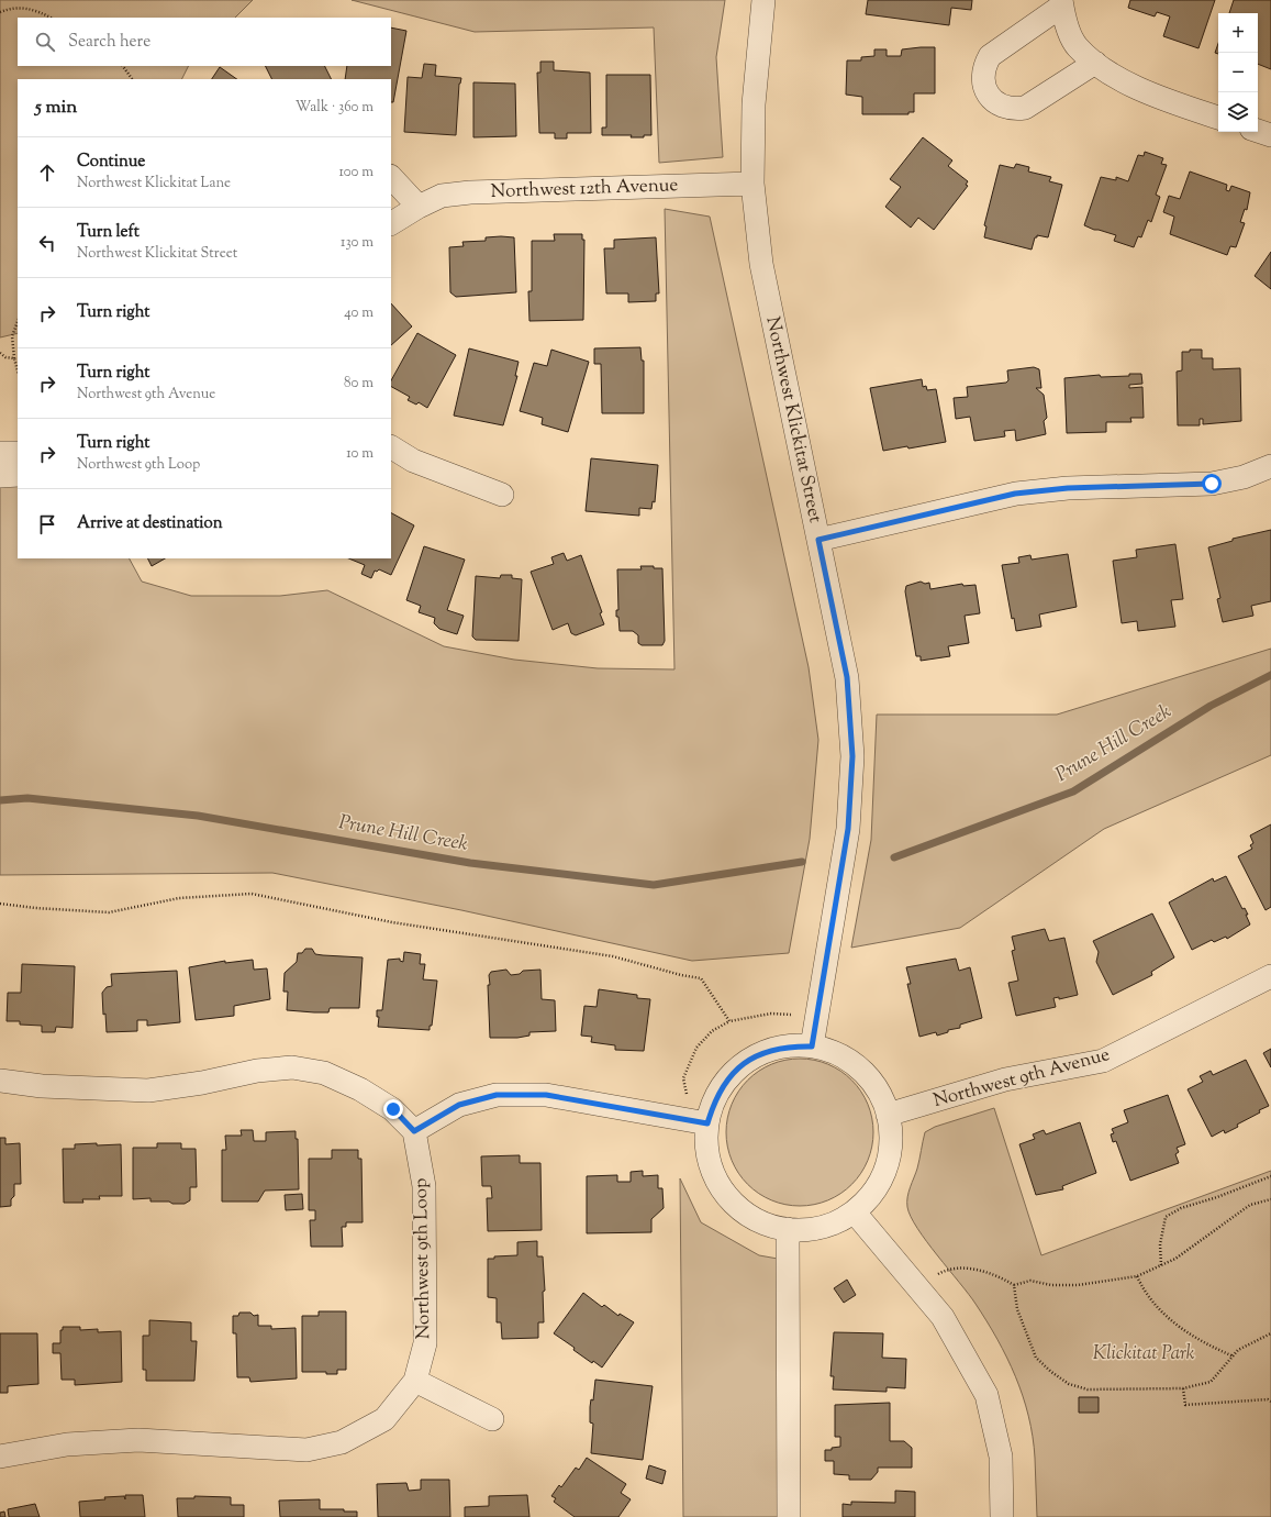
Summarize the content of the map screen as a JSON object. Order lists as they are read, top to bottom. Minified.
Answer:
{"streets":{"street":["Northwest 12th Avenue","Northwest Klickitat Street","Northwest 9th Avenue","Northwest 9th Loop"]},"crossings":[["Northwest 12th Avenue","Northwest Klickitat Street"]],"water":["Prune Hill Creek"],"parks":["Klickitat Park"],"page":{"map_buttons":["+","−"],"search":"Search here","heading":["5 min","Walk · 360 m"],"list":[["Continue","Northwest Klickitat Lane","100 m"],["Turn left","Northwest Klickitat Street","130 m"],["Turn right","40 m"],["Turn right","Northwest 9th Avenue","80 m"],["Turn right","Northwest 9th Loop","10 m"],"Arrive at destination"]}}
